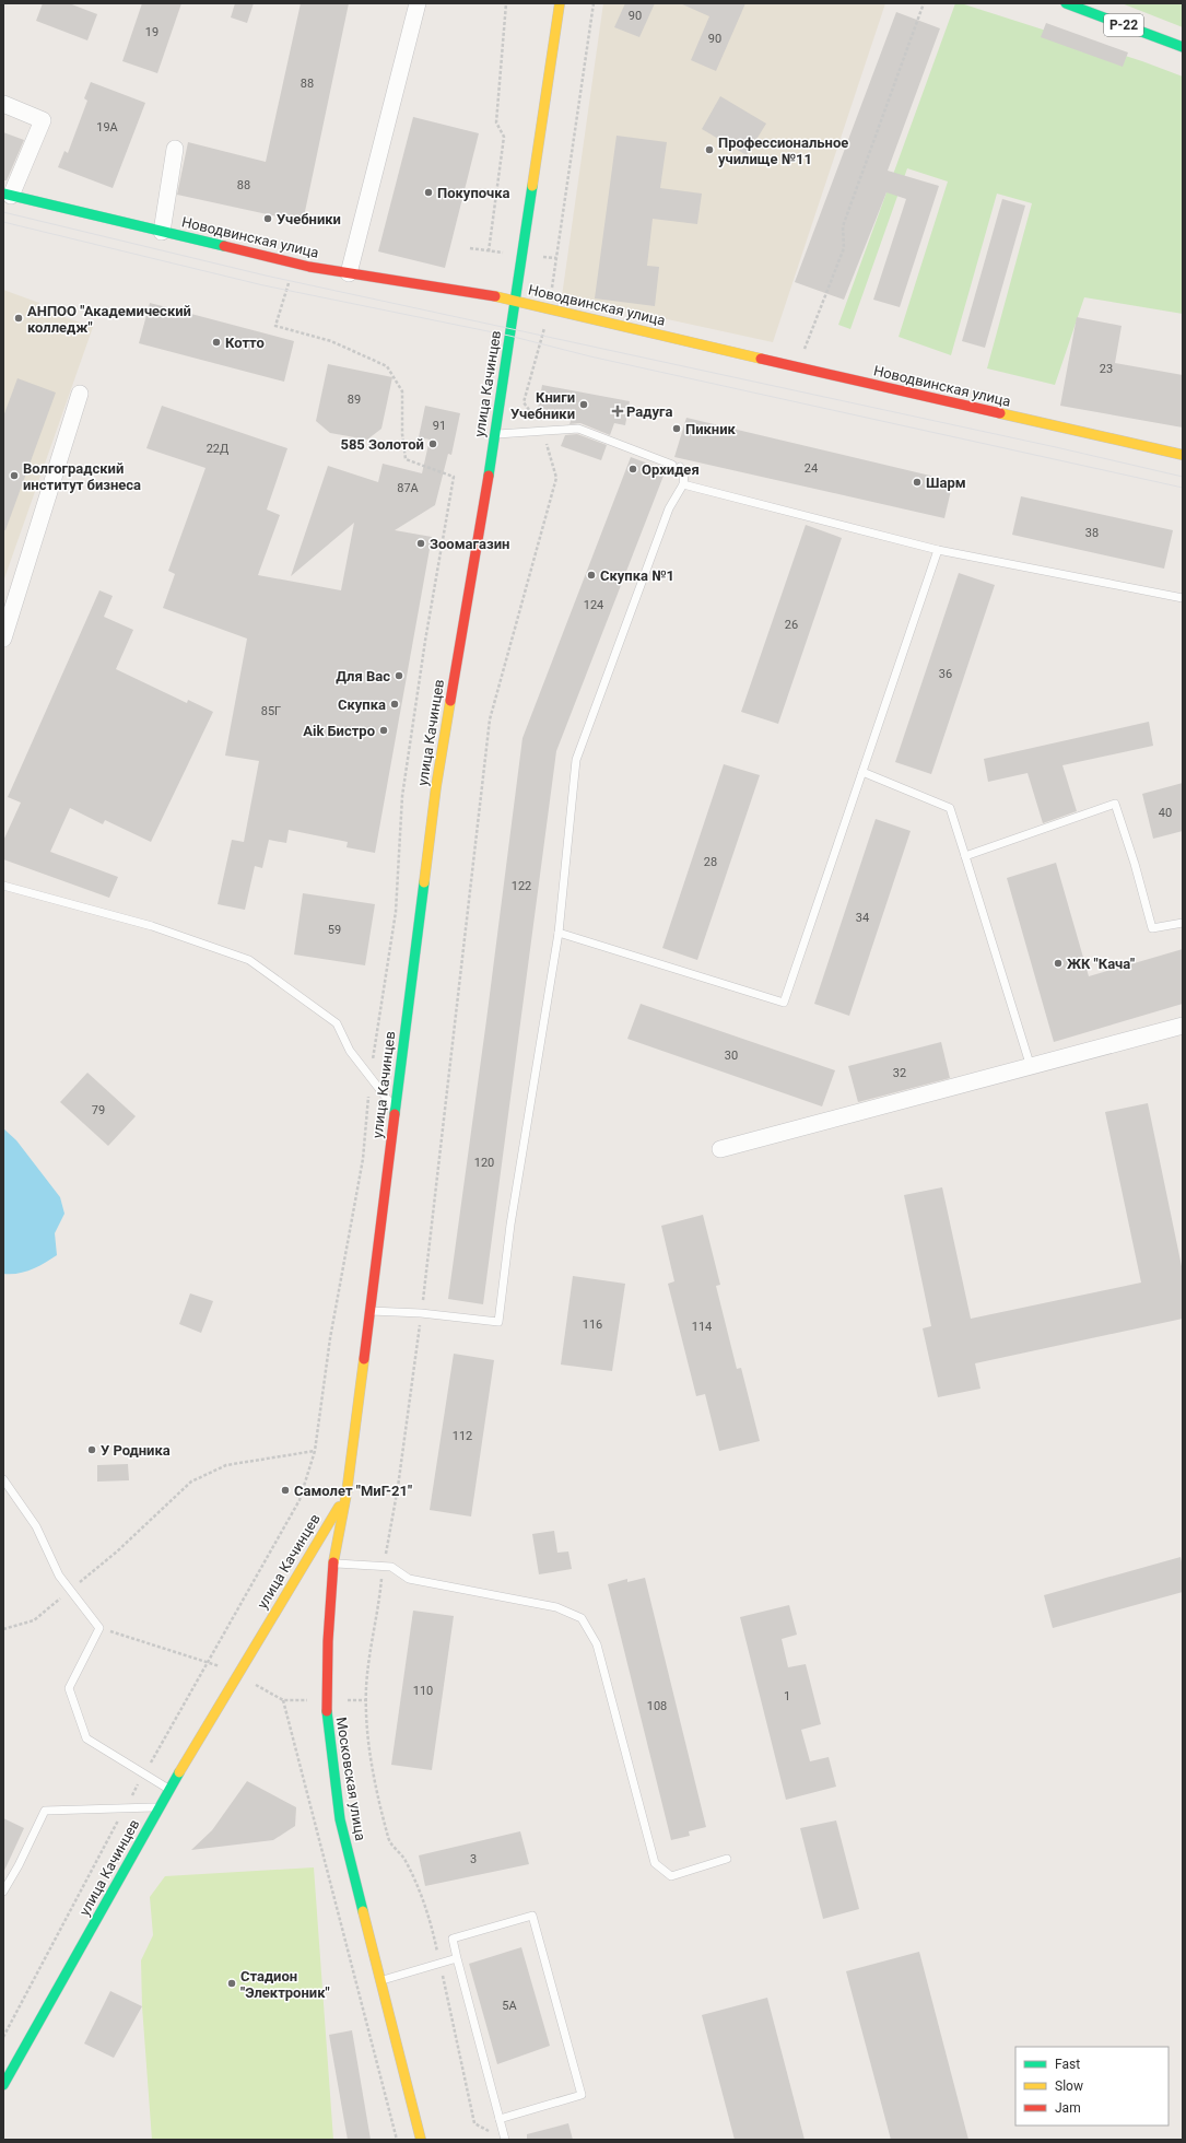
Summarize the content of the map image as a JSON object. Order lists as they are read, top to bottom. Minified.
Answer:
{"streets":{"main road":["Р-22","Новодвинская улица","улица Качинцев","Московская улица"]},"crossings":[["Новодвинская улица","улица Качинцев"],["улица Качинцев","Московская улица"]],"places":{"other":["Профессиональное училище №11","Покупочка","Учебники","АНПОО \"Академический колледж\"","Котто","Книги Учебники","Пикник","585 Золотой","Орхидея","Волгоградский институт бизнеса","Шарм","Зоомагазин","Скупка №1","Для Вас","Скупка","Aik Бистро","ЖК \"Кача\"","У Родника","Самолет \"МиГ-21\"","Стадион \"Электроник\""],"health":["Радуга"]},"house_numbers":["90","19","90","88","19А","88","23","89","91","22Д","24","87А","38","124","26","36","85Г","40","28","122","34","59","30","32","79","120","116","114","112","110","1","108","3","5А"],"legend":["Fast","Slow","Jam"]}
